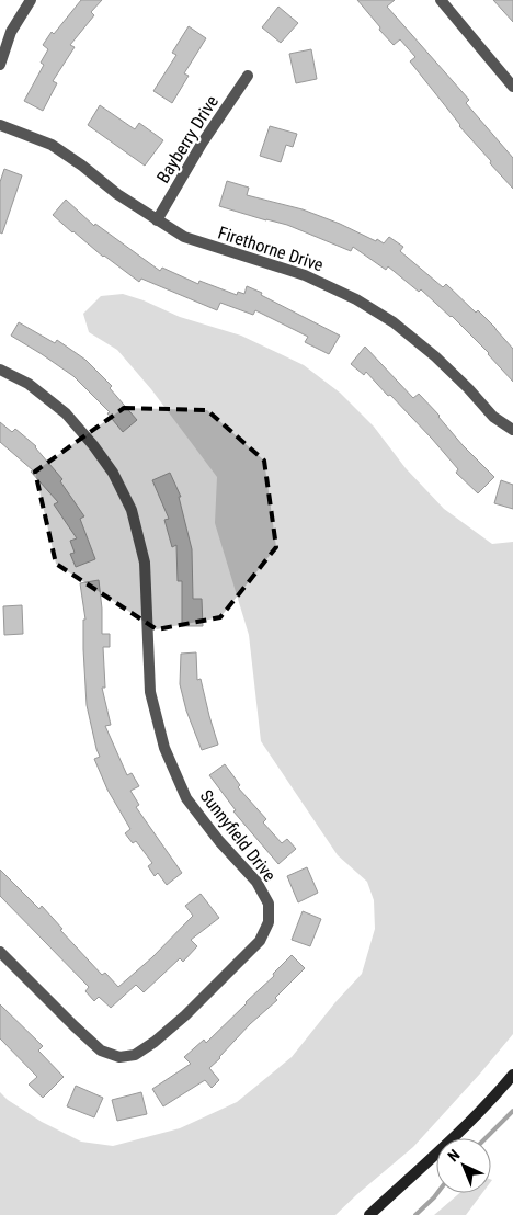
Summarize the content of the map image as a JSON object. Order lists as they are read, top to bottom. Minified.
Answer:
{"streets":{"street":["Bayberry Drive","Firethorne Drive","Sunnyfield Drive"]},"crossings":[["Bayberry Drive","Firethorne Drive"]],"north":"top left"}
